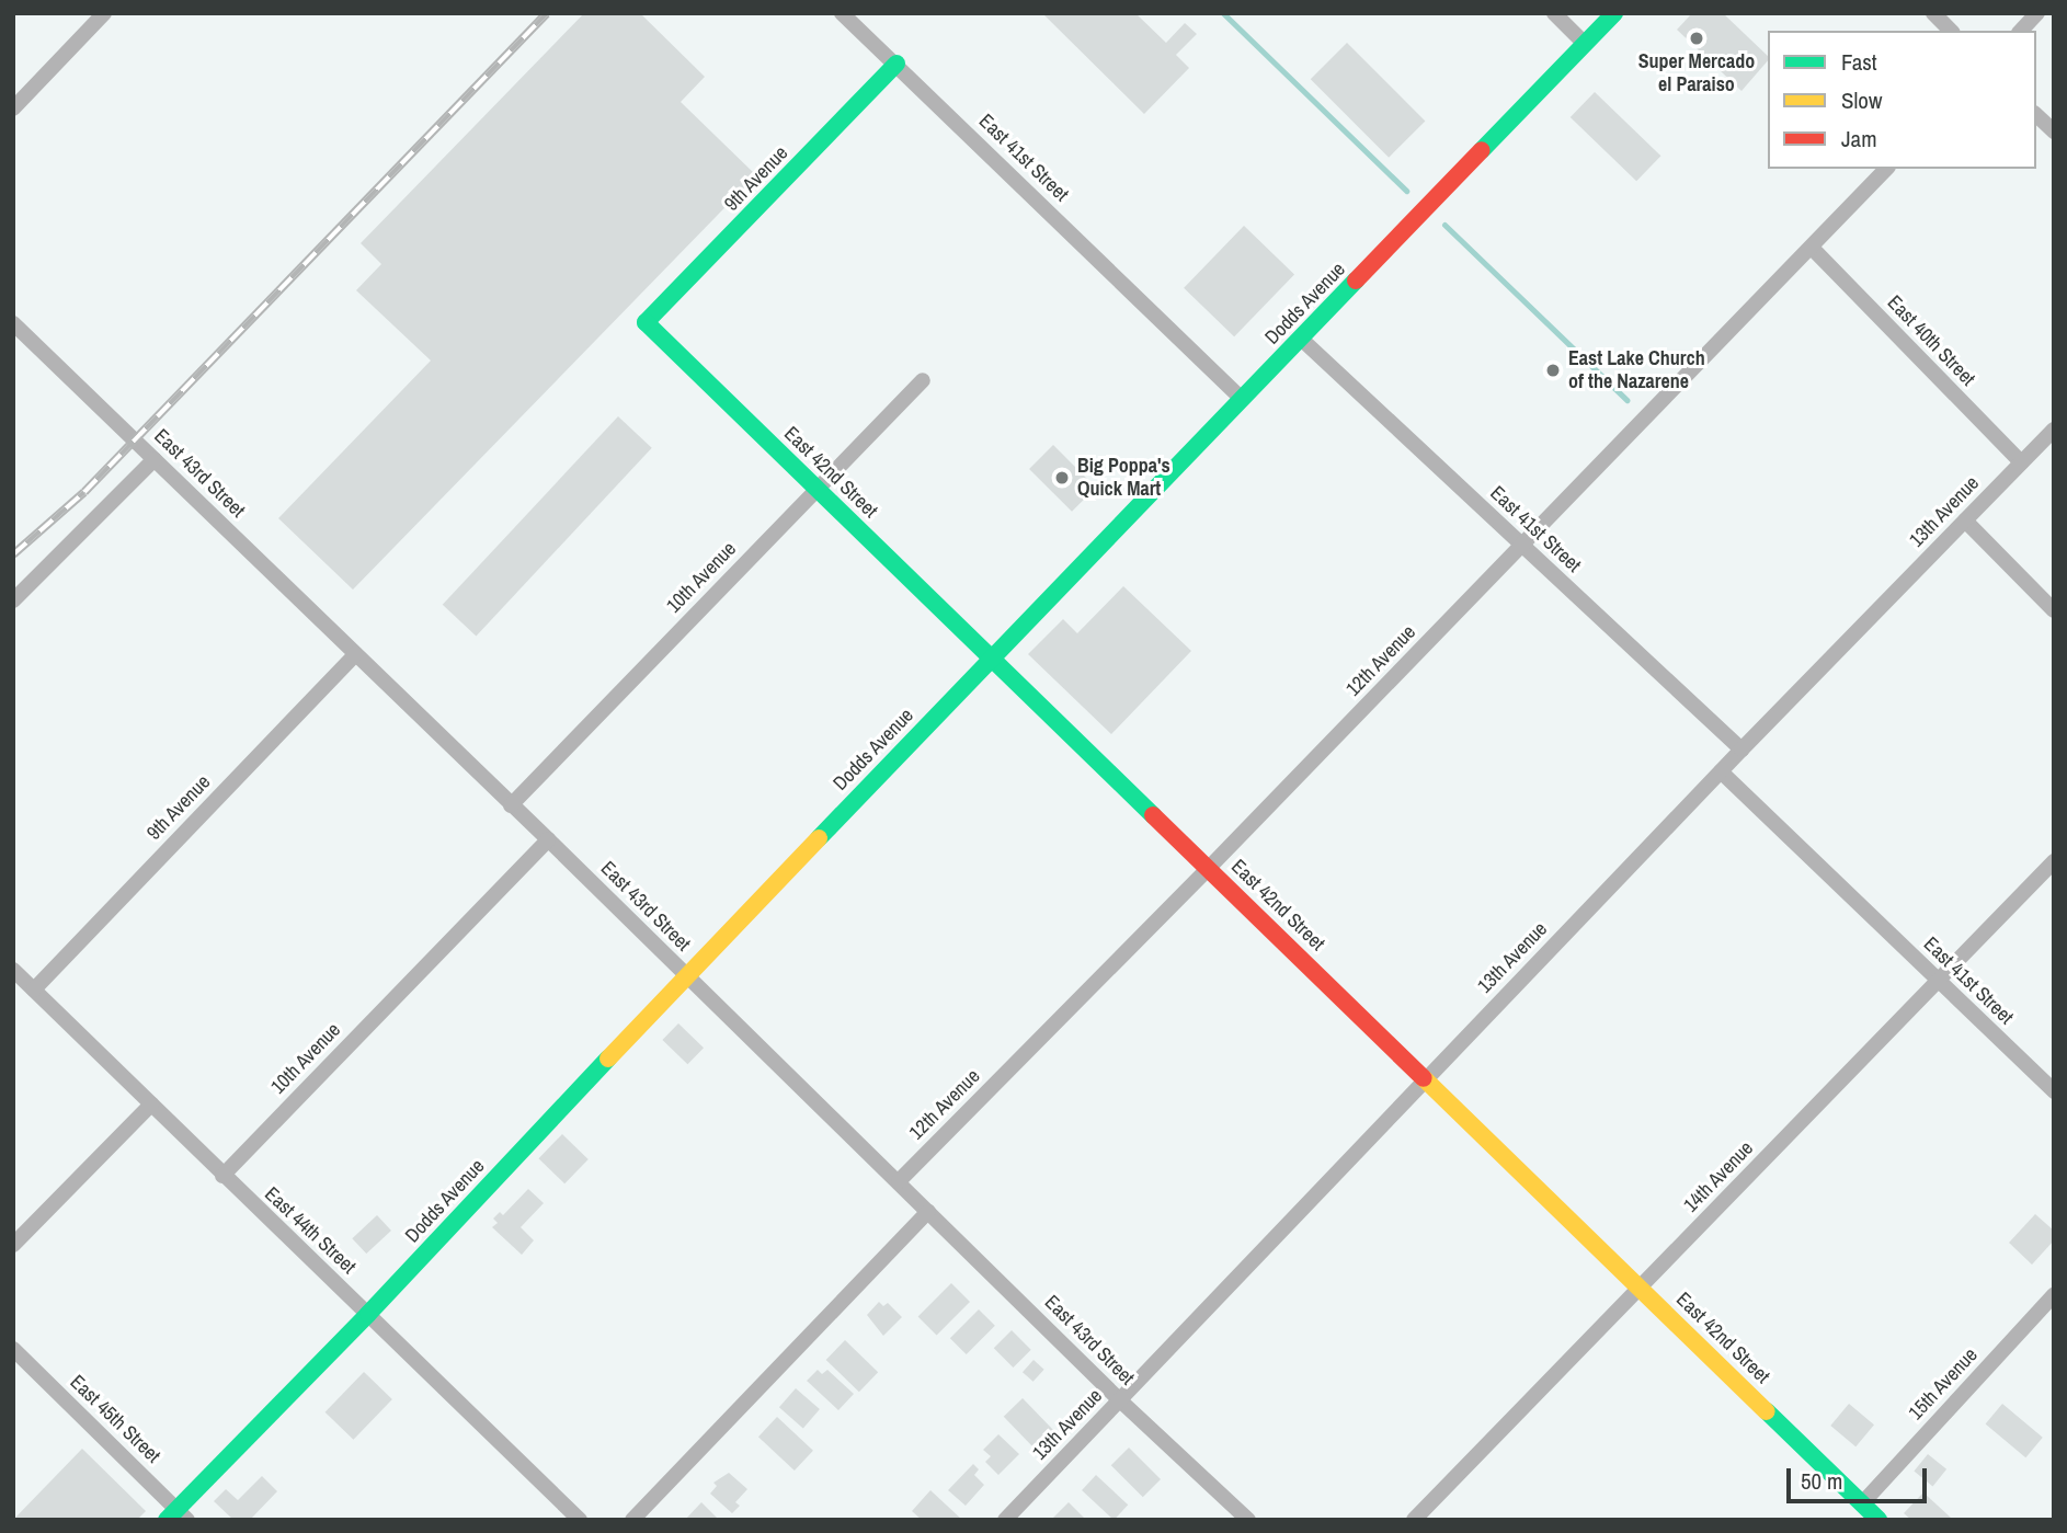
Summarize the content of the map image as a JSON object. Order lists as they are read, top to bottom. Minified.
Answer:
{"streets":{"street":["East 41st Street","9th Avenue","Dodds Avenue","East 40th Street","East 42nd Street","East 43rd Street","13th Avenue","10th Avenue","12th Avenue","14th Avenue","East 44th Street","15th Avenue","East 45th Street"]},"crossings":[["East 41st Street","9th Avenue"],["East 41st Street","Dodds Avenue"],["East 41st Street","13th Avenue"],["East 41st Street","12th Avenue"],["East 41st Street","14th Avenue"],["9th Avenue","East 42nd Street"],["9th Avenue","East 43rd Street"],["9th Avenue","East 44th Street"],["Dodds Avenue","East 42nd Street"],["Dodds Avenue","East 43rd Street"],["Dodds Avenue","East 44th Street"],["Dodds Avenue","East 45th Street"],["East 40th Street","13th Avenue"],["East 40th Street","12th Avenue"],["East 42nd Street","13th Avenue"],["East 42nd Street","10th Avenue"],["East 42nd Street","12th Avenue"],["East 42nd Street","14th Avenue"],["East 42nd Street","15th Avenue"],["East 43rd Street","13th Avenue"],["East 43rd Street","10th Avenue"],["East 43rd Street","12th Avenue"],["10th Avenue","East 44th Street"]],"places":["Super Mercado el Paraiso","East Lake Church of the Nazarene","Big Poppa's Quick Mart"],"legend":["Fast","Slow","Jam"],"scale_bar":"50 m"}
